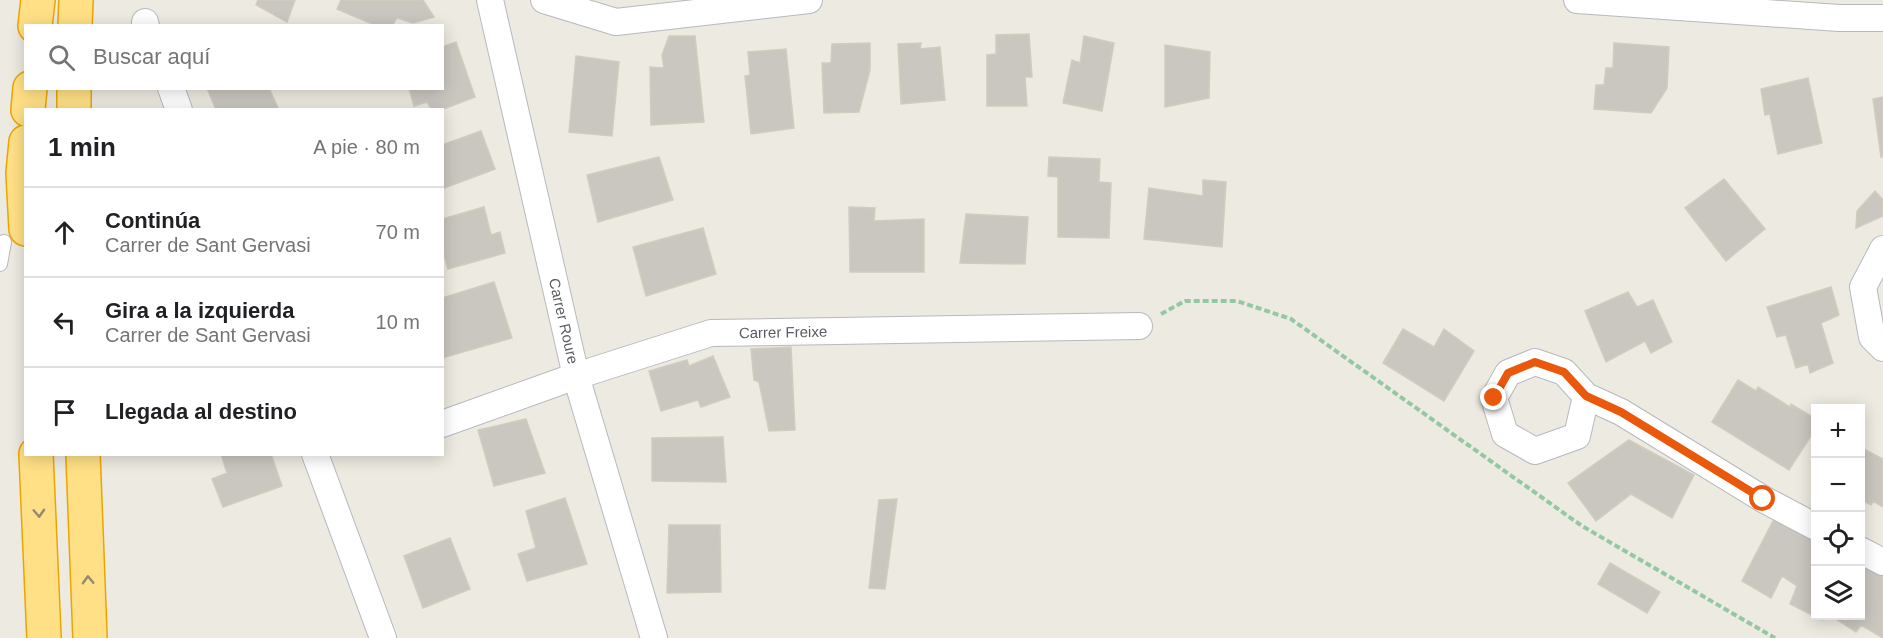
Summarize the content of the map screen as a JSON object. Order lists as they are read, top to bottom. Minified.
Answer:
{"streets":{"street":["Carrer Roure","Carrer Freixe"]},"crossings":[["Carrer Roure","Carrer Freixe"]],"page":{"search":"Buscar aquí","heading":["1 min","A pie · 80 m"],"list":[["Continúa","Carrer de Sant Gervasi","70 m"],["Gira a la izquierda","Carrer de Sant Gervasi","10 m"],"Llegada al destino"],"map_buttons":["+","−"]}}
